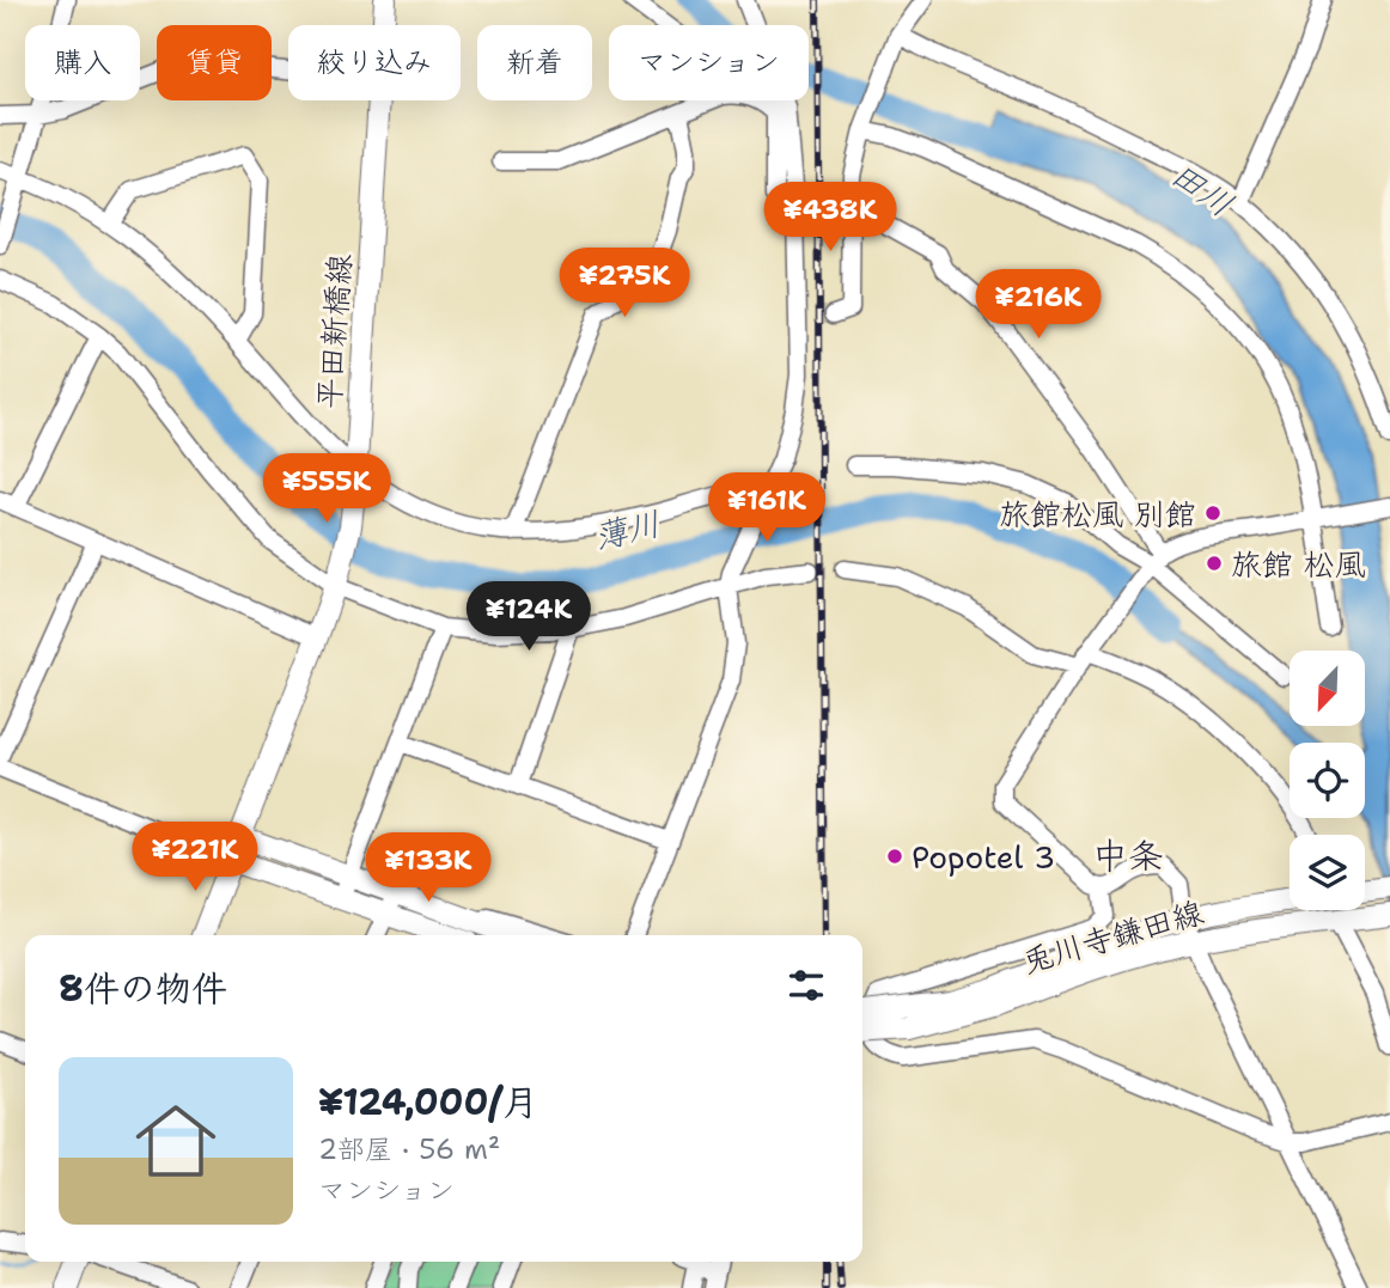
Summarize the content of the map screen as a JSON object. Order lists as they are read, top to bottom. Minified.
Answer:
{"streets":{"main road":["平田新橋線","兎川寺鎌田線"]},"districts":["中条"],"water":["田川","薄川"],"places":["旅館松風 別館","旅館 松風","Popotel 3"],"north":"bottom left","page":{"chip":["購入","賃貸","絞り込み","新着","マンション"],"price":["¥438K","¥275K","¥216K","¥555K","¥161K","¥124K","¥221K","¥133K"],"heading":"8件の物件","list":[{"name":"¥124,000/月","note":"2部屋 · 56 m² · マンション"}]}}
